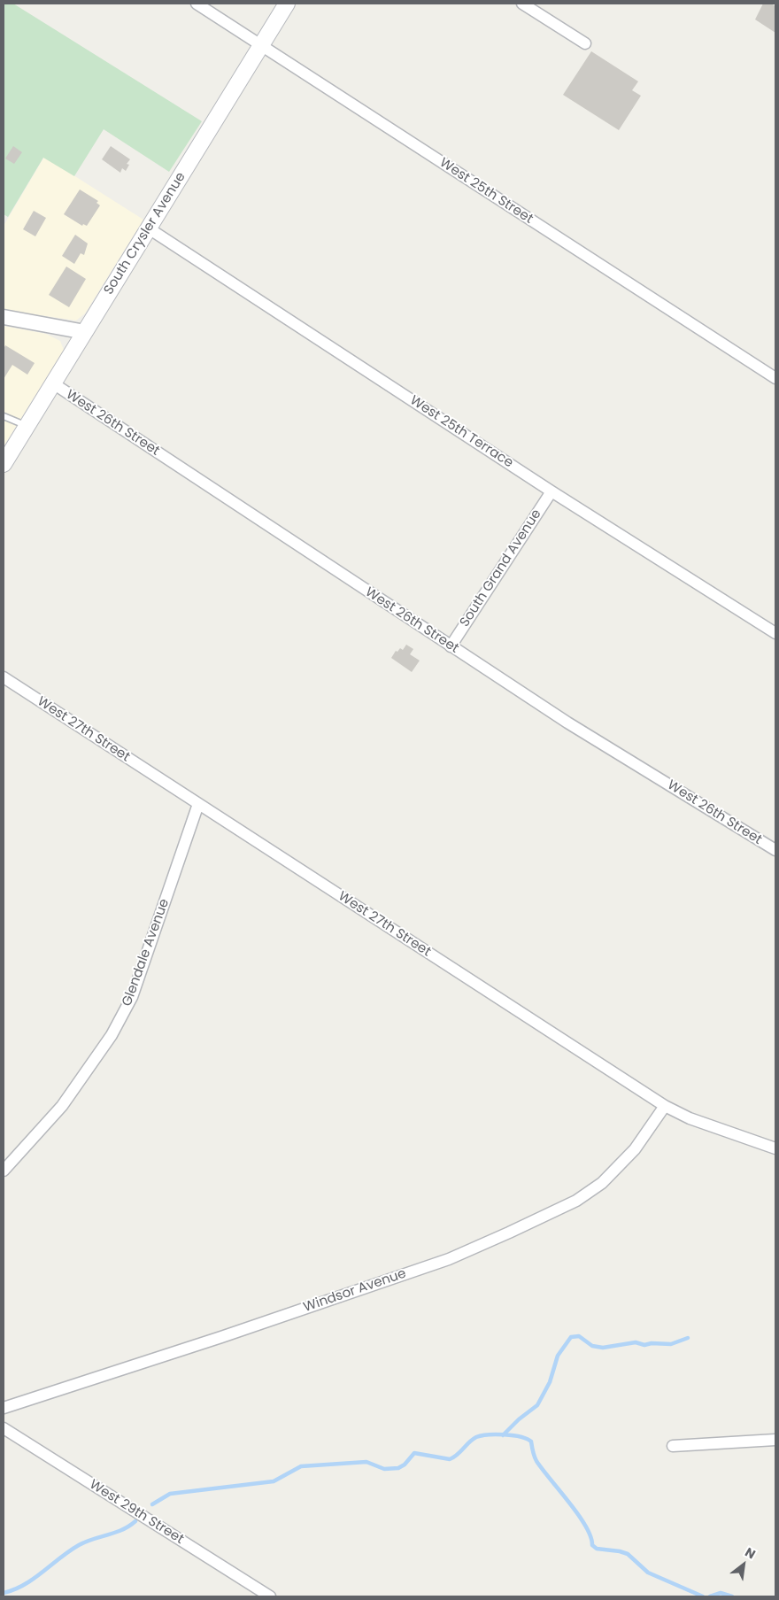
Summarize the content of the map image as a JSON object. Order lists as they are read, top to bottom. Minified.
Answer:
{"streets":{"main road":["South Crysler Avenue"],"street":["West 25th Street","West 26th Street","West 25th Terrace","South Grand Avenue","West 27th Street","Glendale Avenue","Windsor Avenue","West 29th Street"]},"crossings":[["West 25th Street","South Crysler Avenue"],["South Crysler Avenue","West 26th Street"],["South Crysler Avenue","West 25th Terrace"],["West 26th Street","South Grand Avenue"],["West 25th Terrace","South Grand Avenue"],["West 27th Street","Glendale Avenue"],["West 27th Street","Windsor Avenue"]],"north":"top right"}
